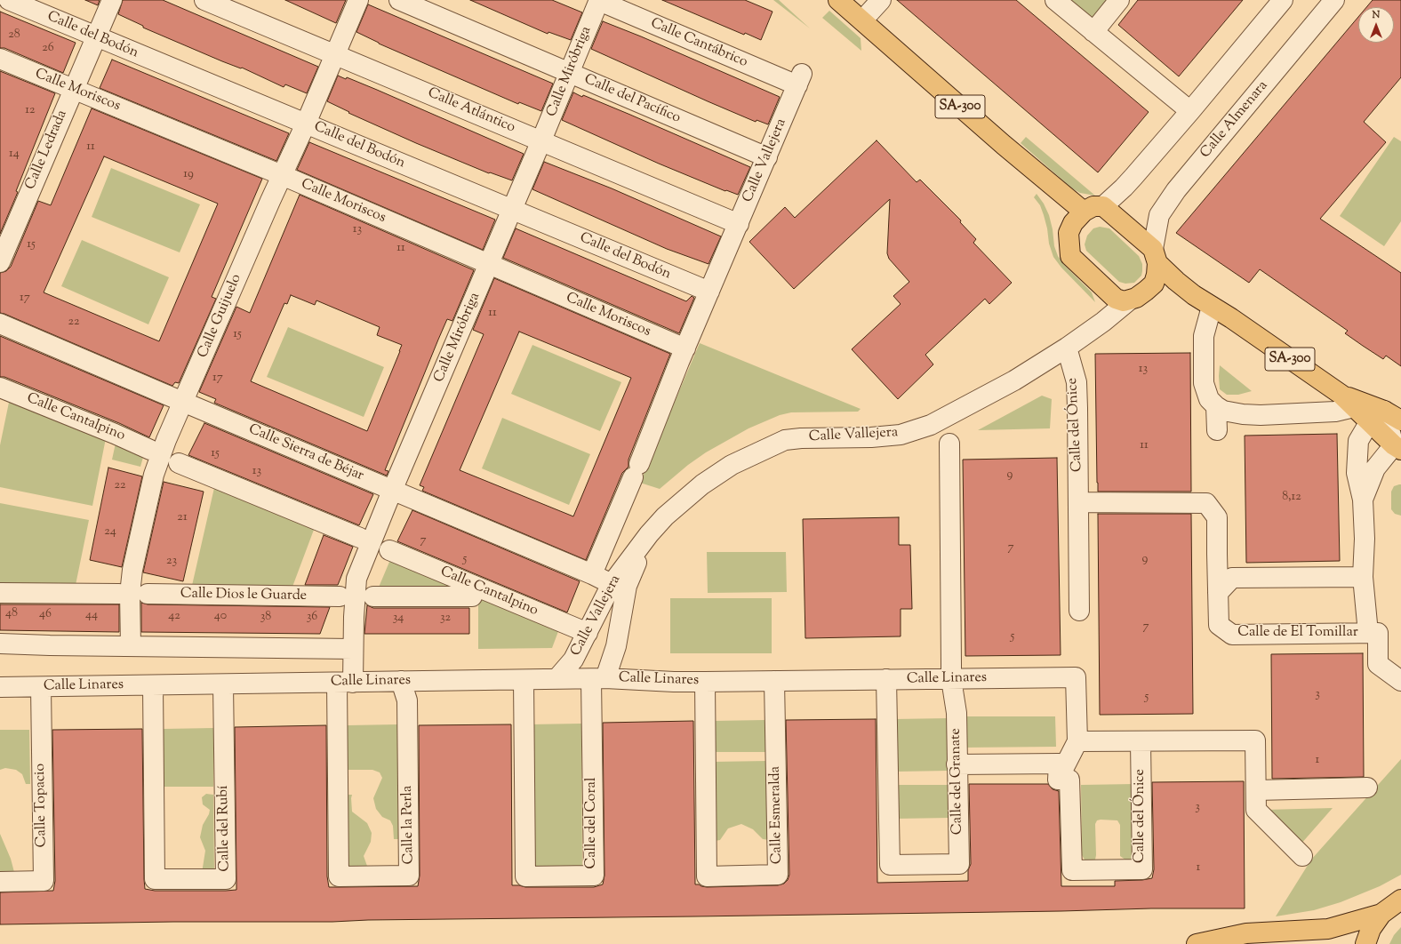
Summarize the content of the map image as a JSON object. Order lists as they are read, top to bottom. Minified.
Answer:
{"streets":{"main road":["SA-300"],"street":["Calle del Bodón","Calle Cantábrico","Calle Miróbriga","Calle Moriscos","Calle del Pacífico","Calle Atlántico","Calle Almenara","Calle Ledrada","Calle Vallejera","Calle Guijuelo","Calle Cantalpino","Calle del Ónice","Calle Sierra de Béjar","Calle Dios le Guarde","Calle de El Tomillar","Calle Linares","Calle del Granate","Calle Topacio","Calle Esmeralda","Calle del Coral","Calle la Perla","Calle del Rubí"]},"crossings":[["Calle del Bodón","Calle Miróbriga"],["Calle del Bodón","Calle Ledrada"],["Calle del Bodón","Calle Vallejera"],["Calle del Bodón","Calle Guijuelo"],["Calle Cantábrico","Calle Miróbriga"],["Calle Cantábrico","Calle Vallejera"],["Calle Miróbriga","Calle Moriscos"],["Calle Miróbriga","Calle del Pacífico"],["Calle Miróbriga","Calle Atlántico"],["Calle Miróbriga","Calle Sierra de Béjar"],["Calle Miróbriga","Calle Linares"],["Calle Miróbriga","Calle la Perla"],["Calle Moriscos","Calle Ledrada"],["Calle Moriscos","Calle Vallejera"],["Calle Moriscos","Calle Guijuelo"],["Calle del Pacífico","Calle Vallejera"],["SA-300","Calle Almenara"],["SA-300","Calle Vallejera"],["Calle Atlántico","Calle Vallejera"],["Calle Atlántico","Calle Guijuelo"],["Calle Almenara","Calle Vallejera"],["Calle Vallejera","Calle Cantalpino"],["Calle Vallejera","Calle del Ónice"],["Calle Vallejera","Calle Sierra de Béjar"],["Calle Vallejera","Calle Linares"],["Calle Vallejera","Calle del Coral"],["Calle Guijuelo","Calle Sierra de Béjar"],["Calle del Ónice","Calle de El Tomillar"],["Calle Linares","Calle del Granate"],["Calle Linares","Calle Topacio"],["Calle Linares","Calle Esmeralda"],["Calle Linares","Calle del Coral"],["Calle Linares","Calle la Perla"],["Calle Linares","Calle del Rubí"]],"house_numbers":["28","26","12","11","14","19","13","15","11","17","11","22","15","13","17","11","15","13","9","22","8,12","21","24","7","7","5","9","23","48","46","44","42","40","38","36","34","32","7","5","3","5","1","3","1"],"north":"top"}
